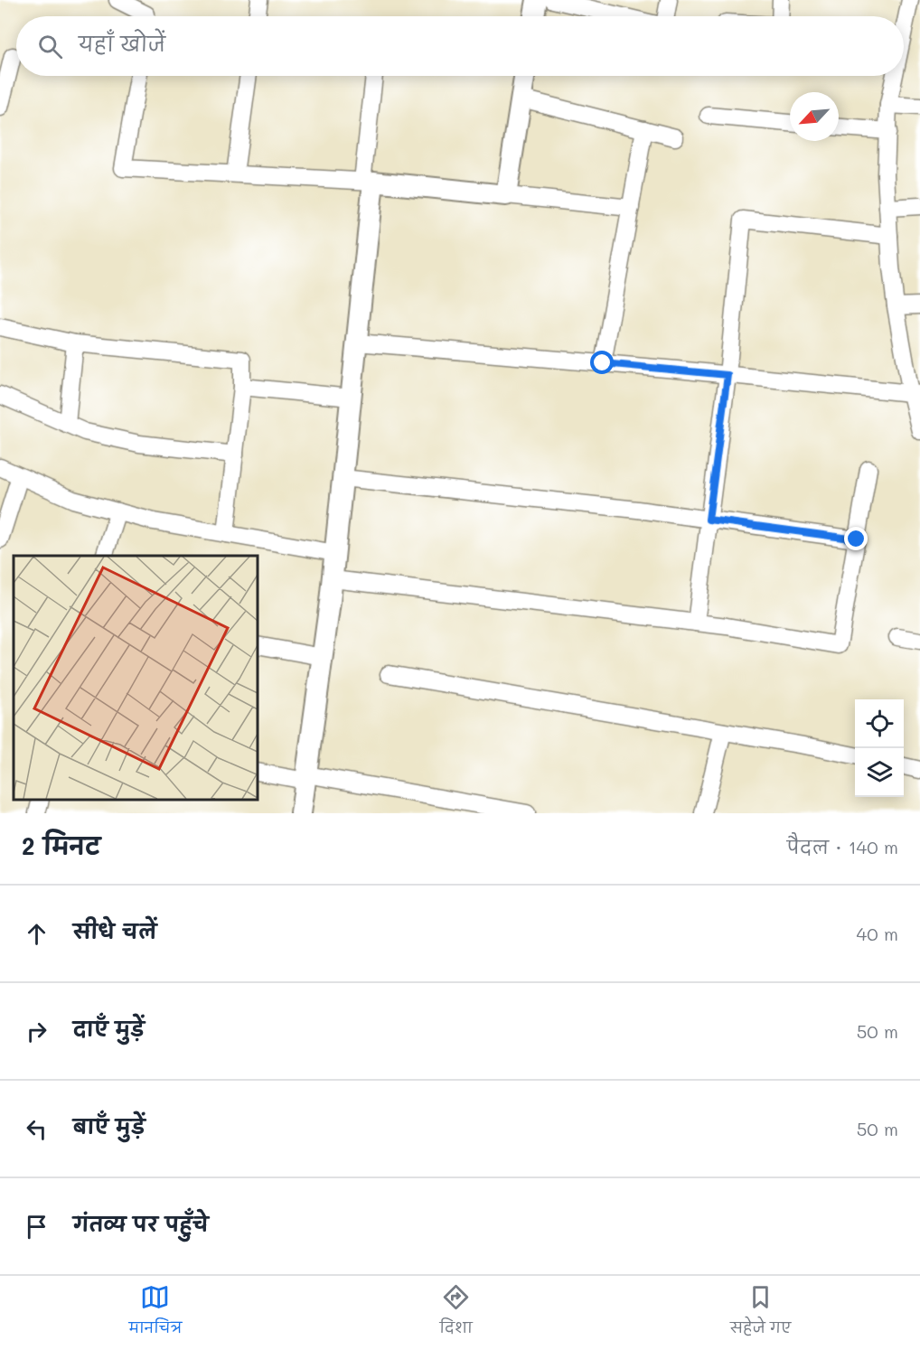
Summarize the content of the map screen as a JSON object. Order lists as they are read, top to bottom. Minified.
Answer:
{"north":"bottom left","page":{"search":"यहाँ खोजें","heading":["2 मिनट","पैदल · 140 m"],"list":[["सीधे चलें","40 m"],["दाएँ मुड़ें","50 m"],["बाएँ मुड़ें","50 m"],"गंतव्य पर पहुँचे"],"nav":["मानचित्र","दिशा","सहेजे गए"]}}
